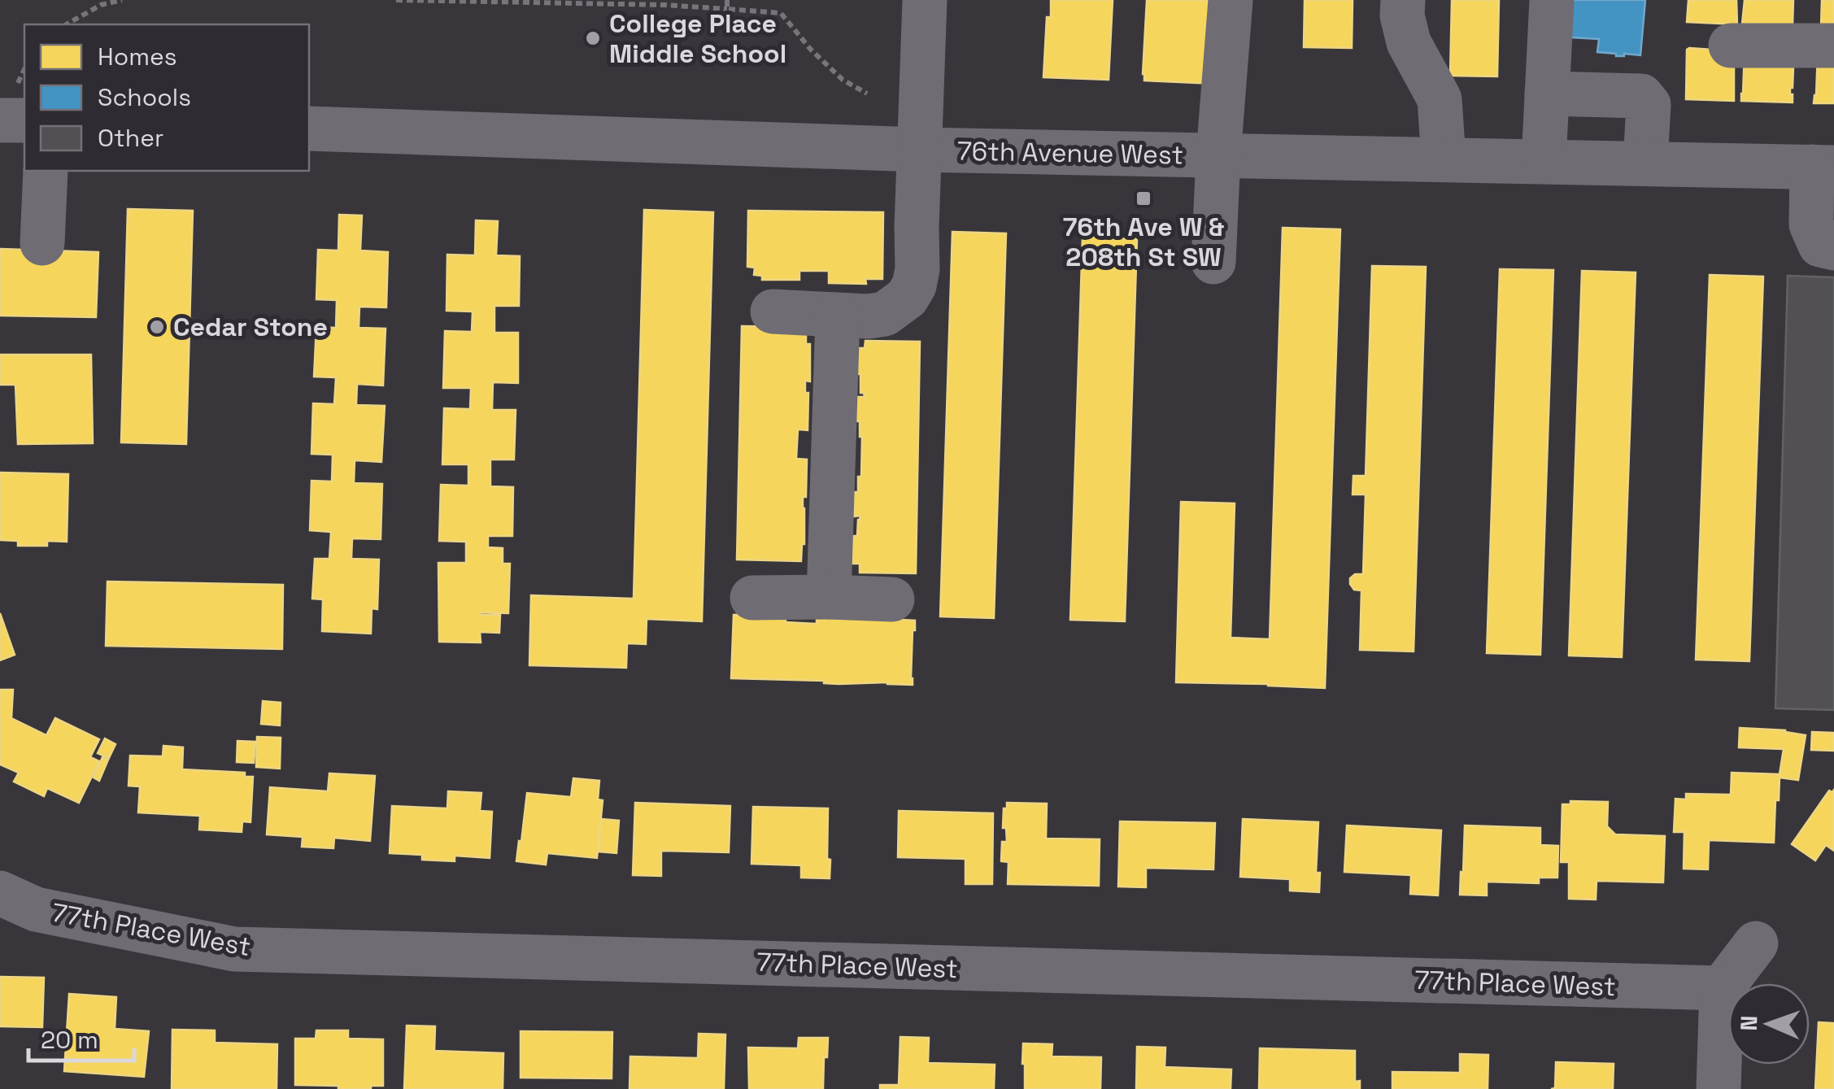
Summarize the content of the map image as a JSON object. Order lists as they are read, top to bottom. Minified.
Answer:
{"streets":{"street":["76th Avenue West","77th Place West"]},"places":{"other":["College Place Middle School","Cedar Stone"],"transit":["76th Ave W & 208th St SW"]},"legend":["Homes","Schools","Other"],"scale_bar":"20 m","north":"left"}
